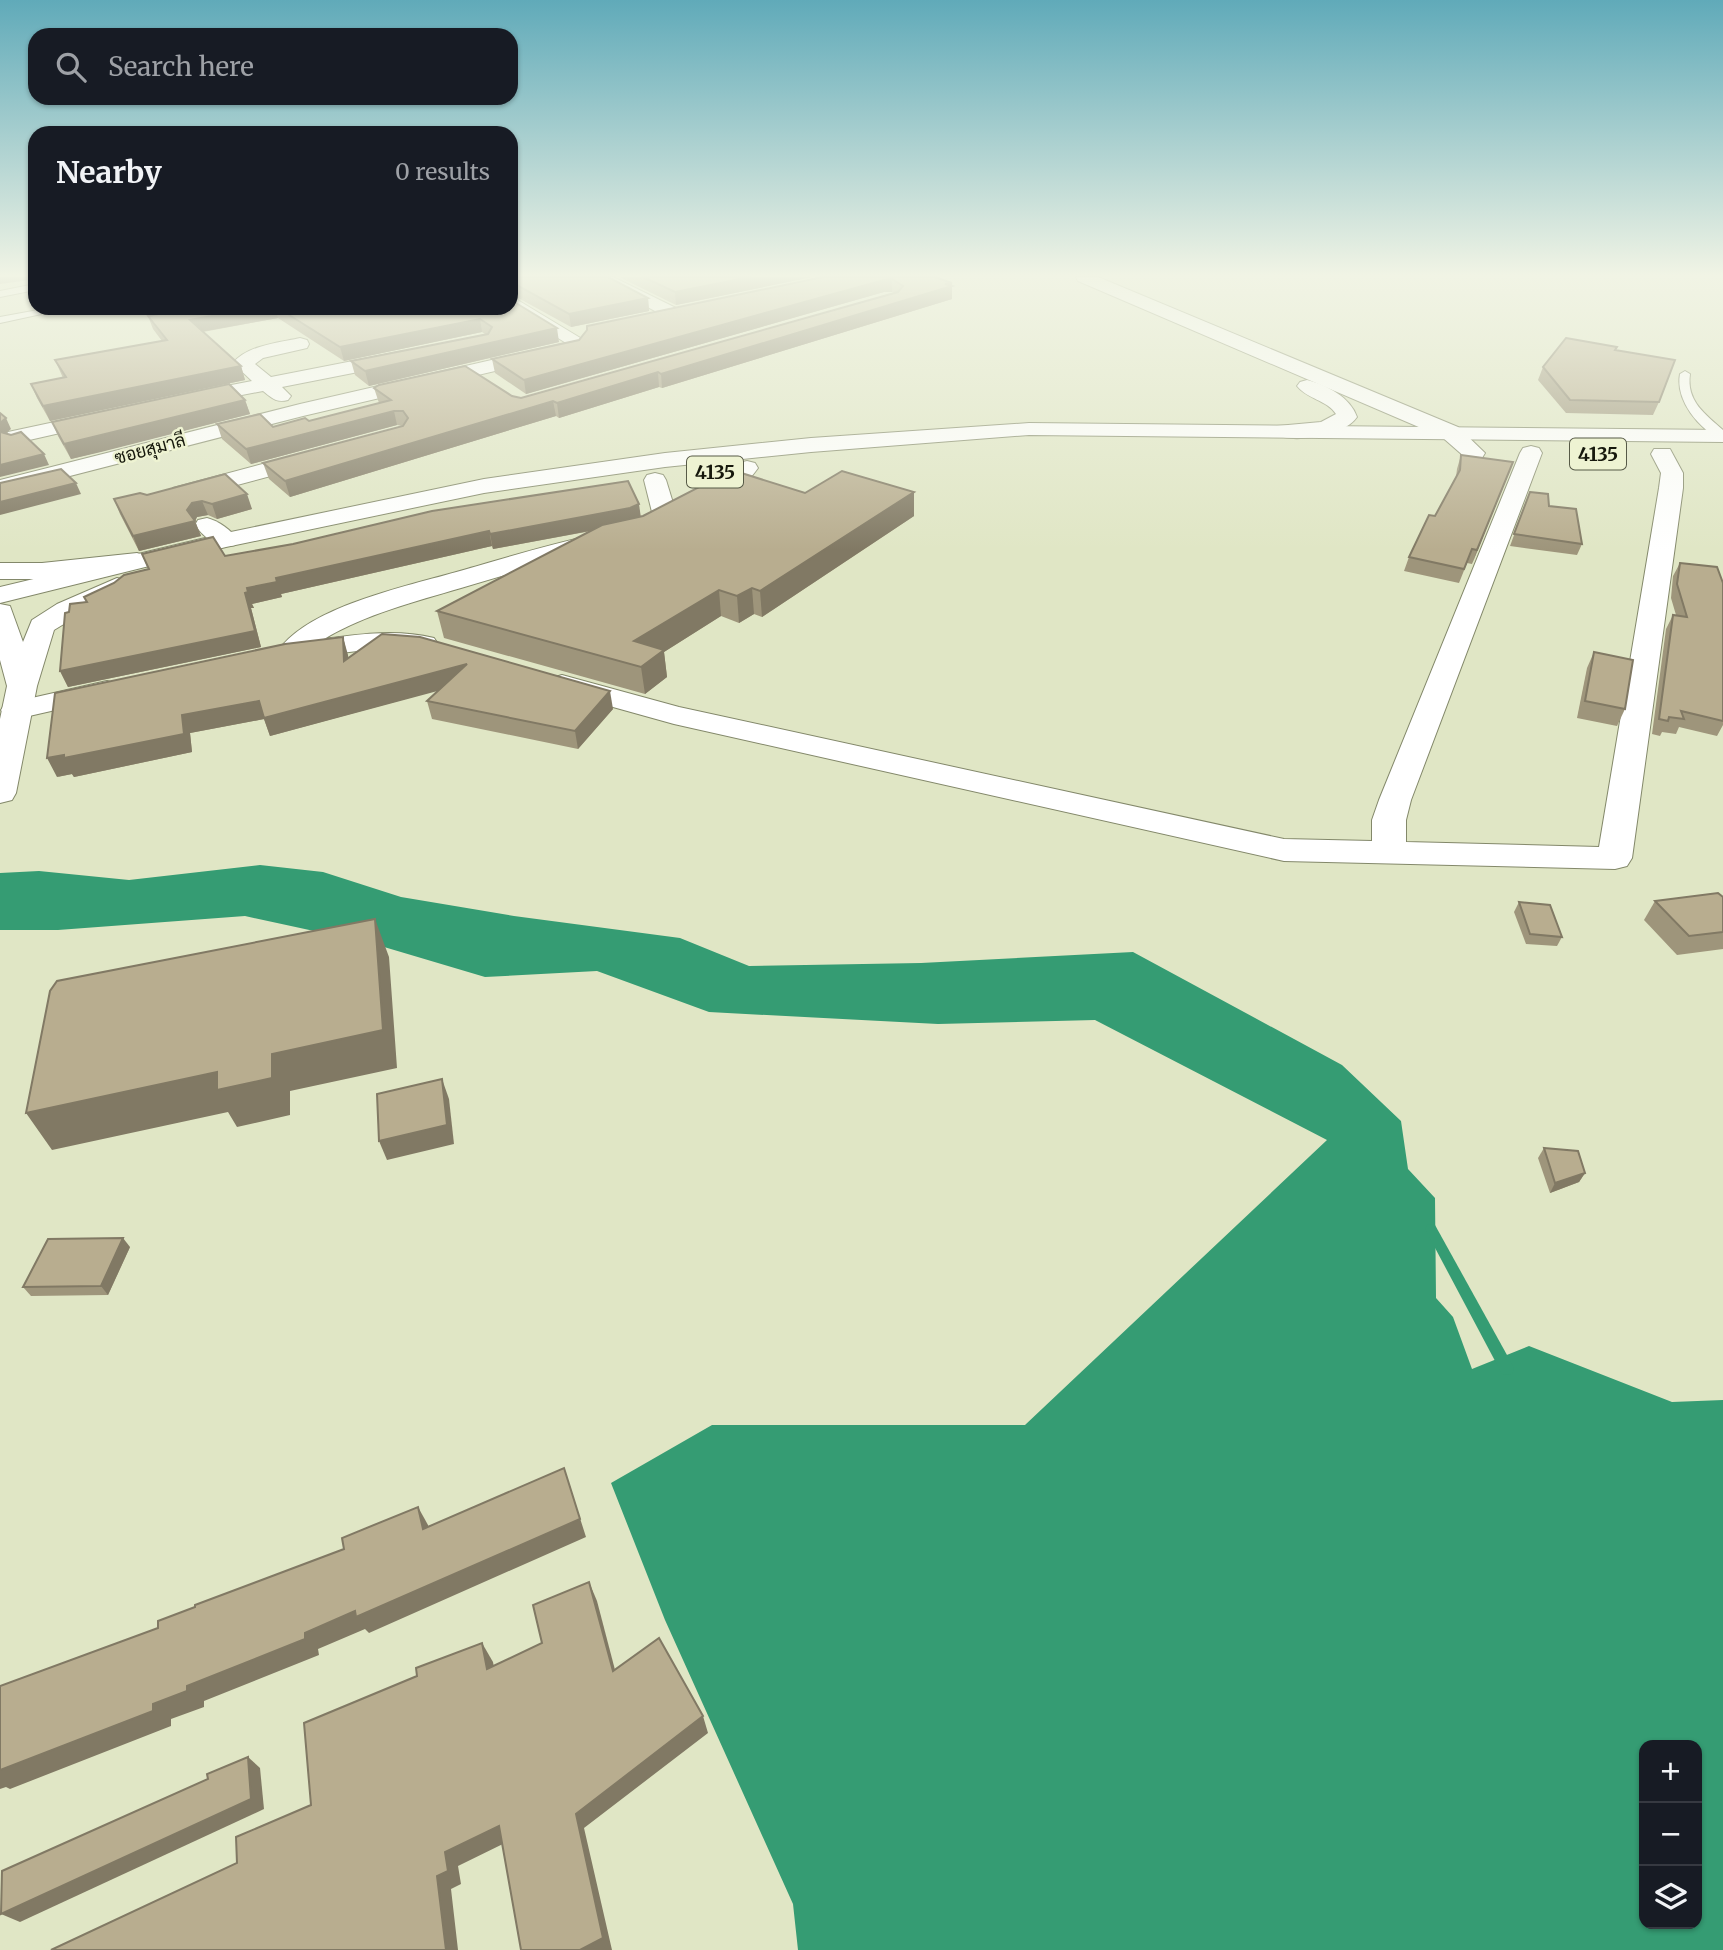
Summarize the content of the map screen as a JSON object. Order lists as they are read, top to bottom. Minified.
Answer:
{"streets":{"main road":["ซอยสุมาลี","4135"]},"page":{"search":"Search here","heading":["Nearby","0 results"],"map_buttons":["+","−"]}}
